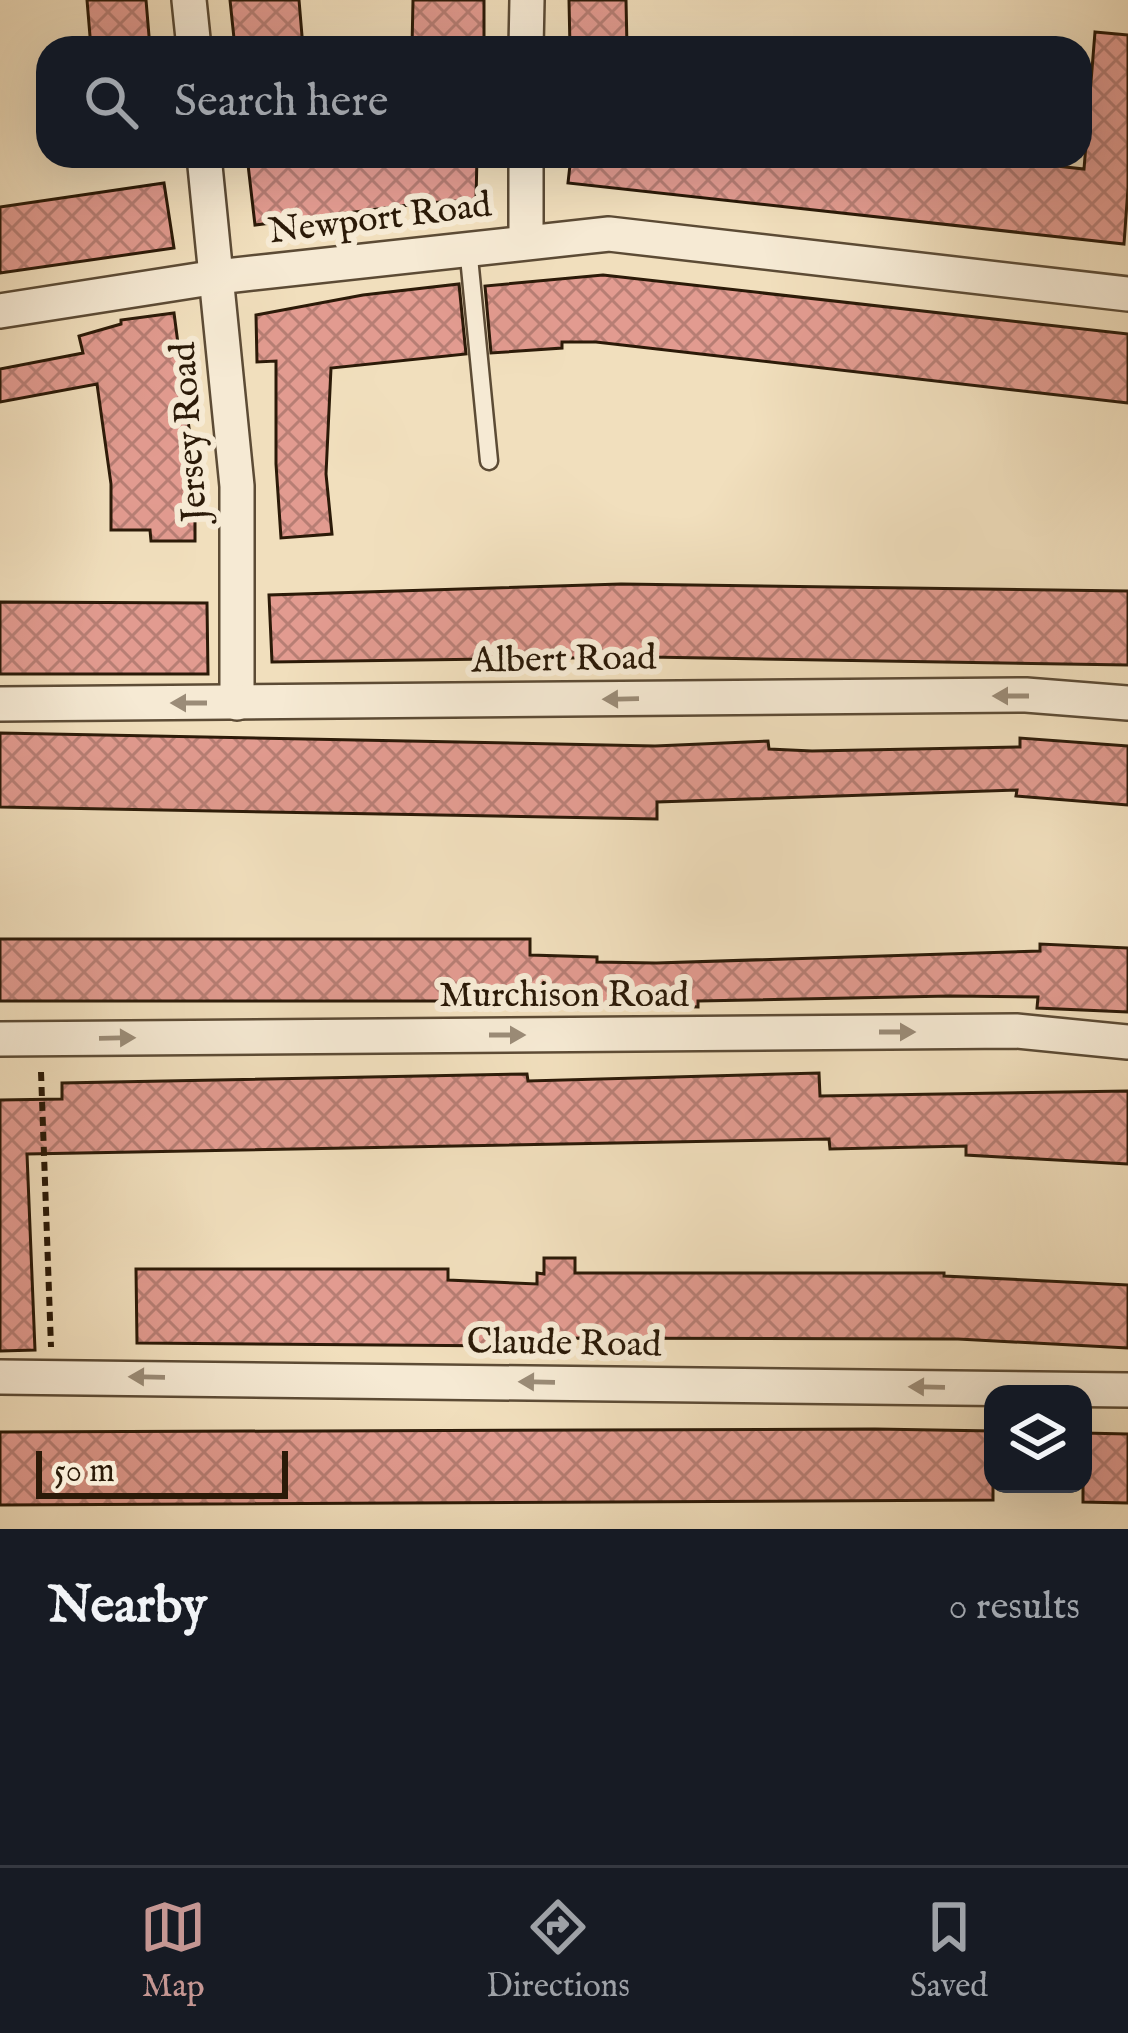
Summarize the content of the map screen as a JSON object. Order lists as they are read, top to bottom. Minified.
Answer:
{"streets":{"street":["Newport Road","Jersey Road","Albert Road","Murchison Road","Claude Road"]},"crossings":[["Newport Road","Jersey Road"],["Jersey Road","Albert Road"]],"one_way":["Albert Road","Murchison Road","Claude Road"],"scale_bar":"50 m","page":{"search":"Search here","scale":"50 m","heading":["Nearby","0 results"],"nav":["Map","Directions","Saved"]}}
